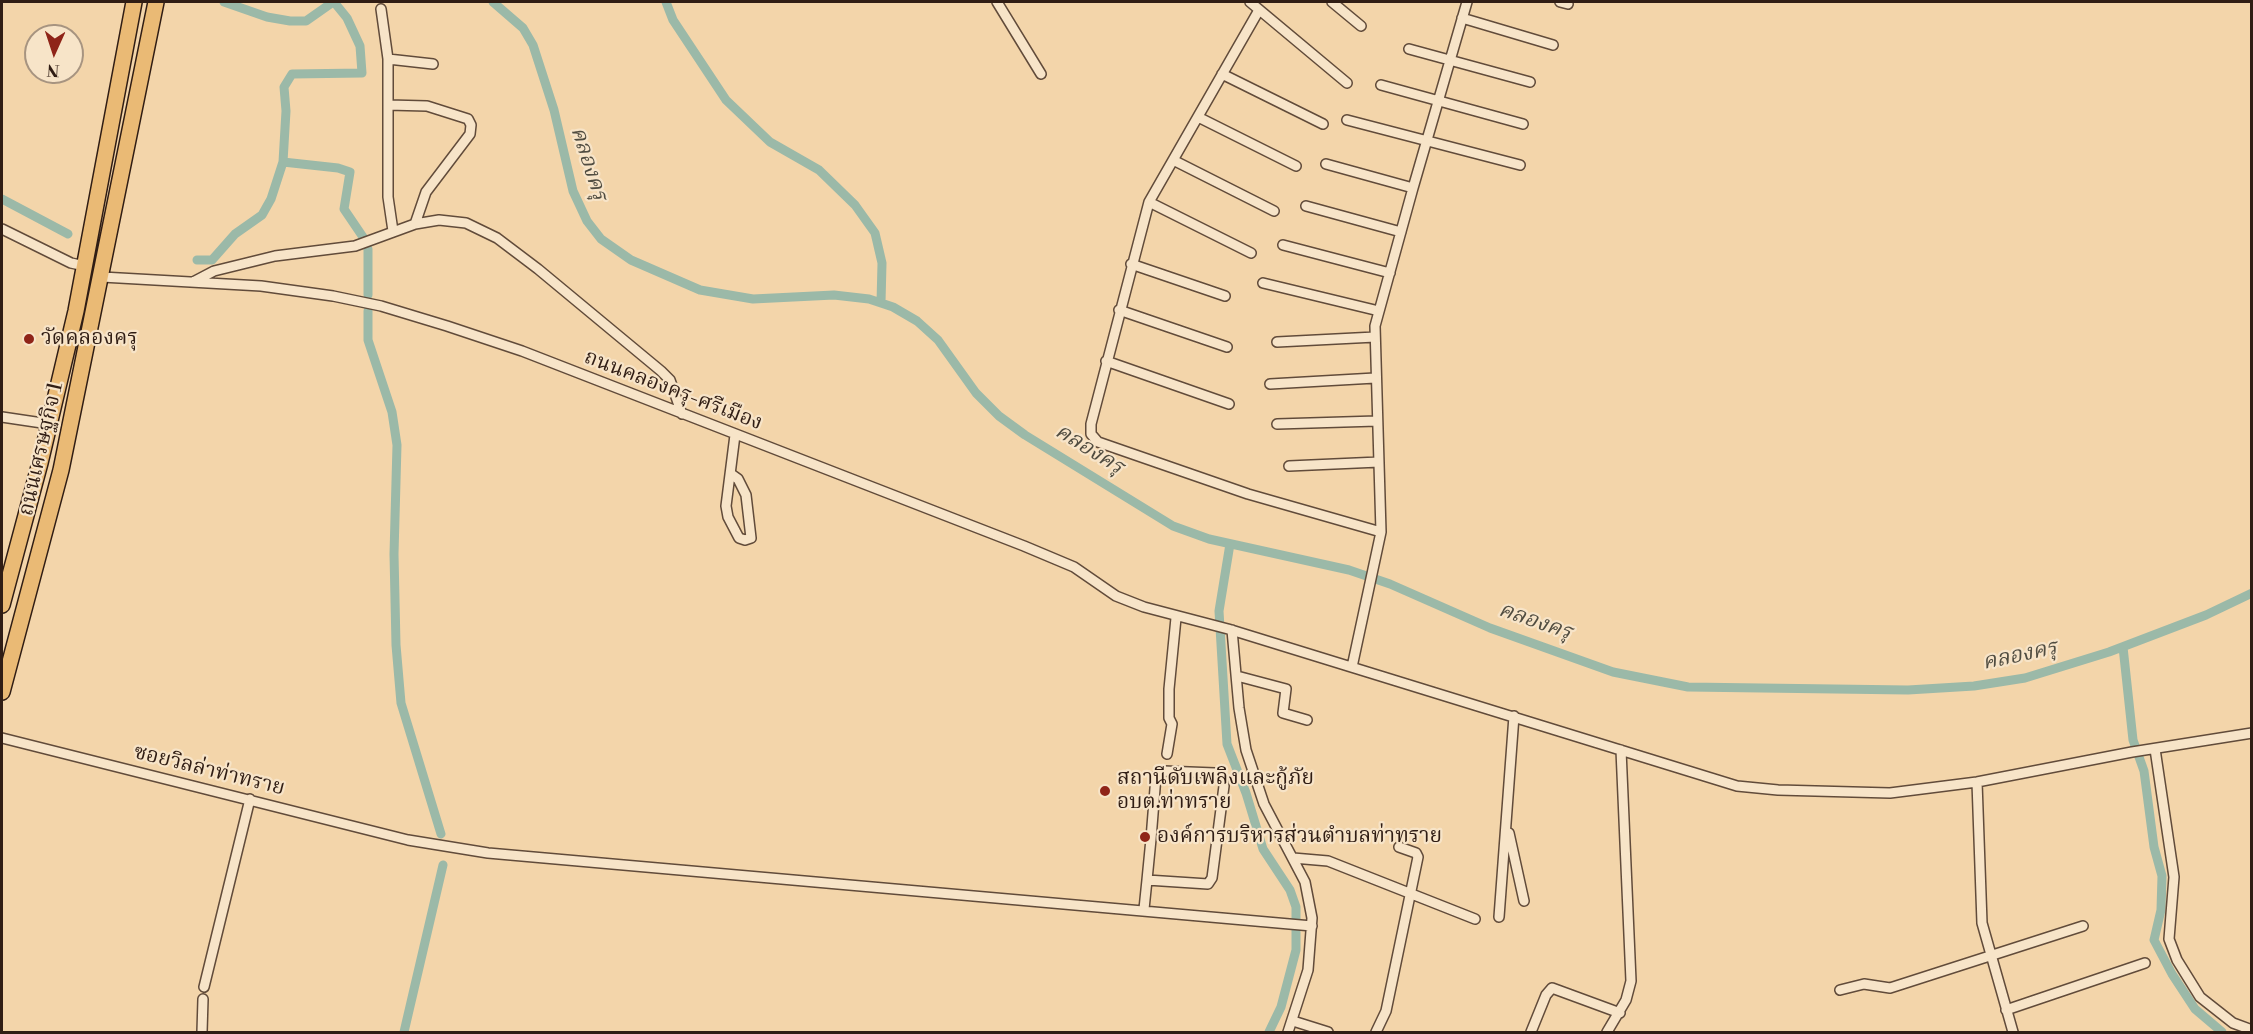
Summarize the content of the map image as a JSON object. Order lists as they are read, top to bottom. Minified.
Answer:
{"streets":{"main road":["ถนนเศรษฐกิจ 1"],"street":["ถนนคลองครุ-ศรีเมือง","ซอยวิลล่าท่าทราย"]},"crossings":[["ถนนคลองครุ-ศรีเมือง","ถนนเศรษฐกิจ 1"]],"water":["คลองครุ"],"places":["วัดคลองครุ","สถานีดับเพลิงและกู้ภัย อบต.ท่าทราย","องค์การบริหารส่วนตำบลท่าทราย"],"north":"bottom"}
